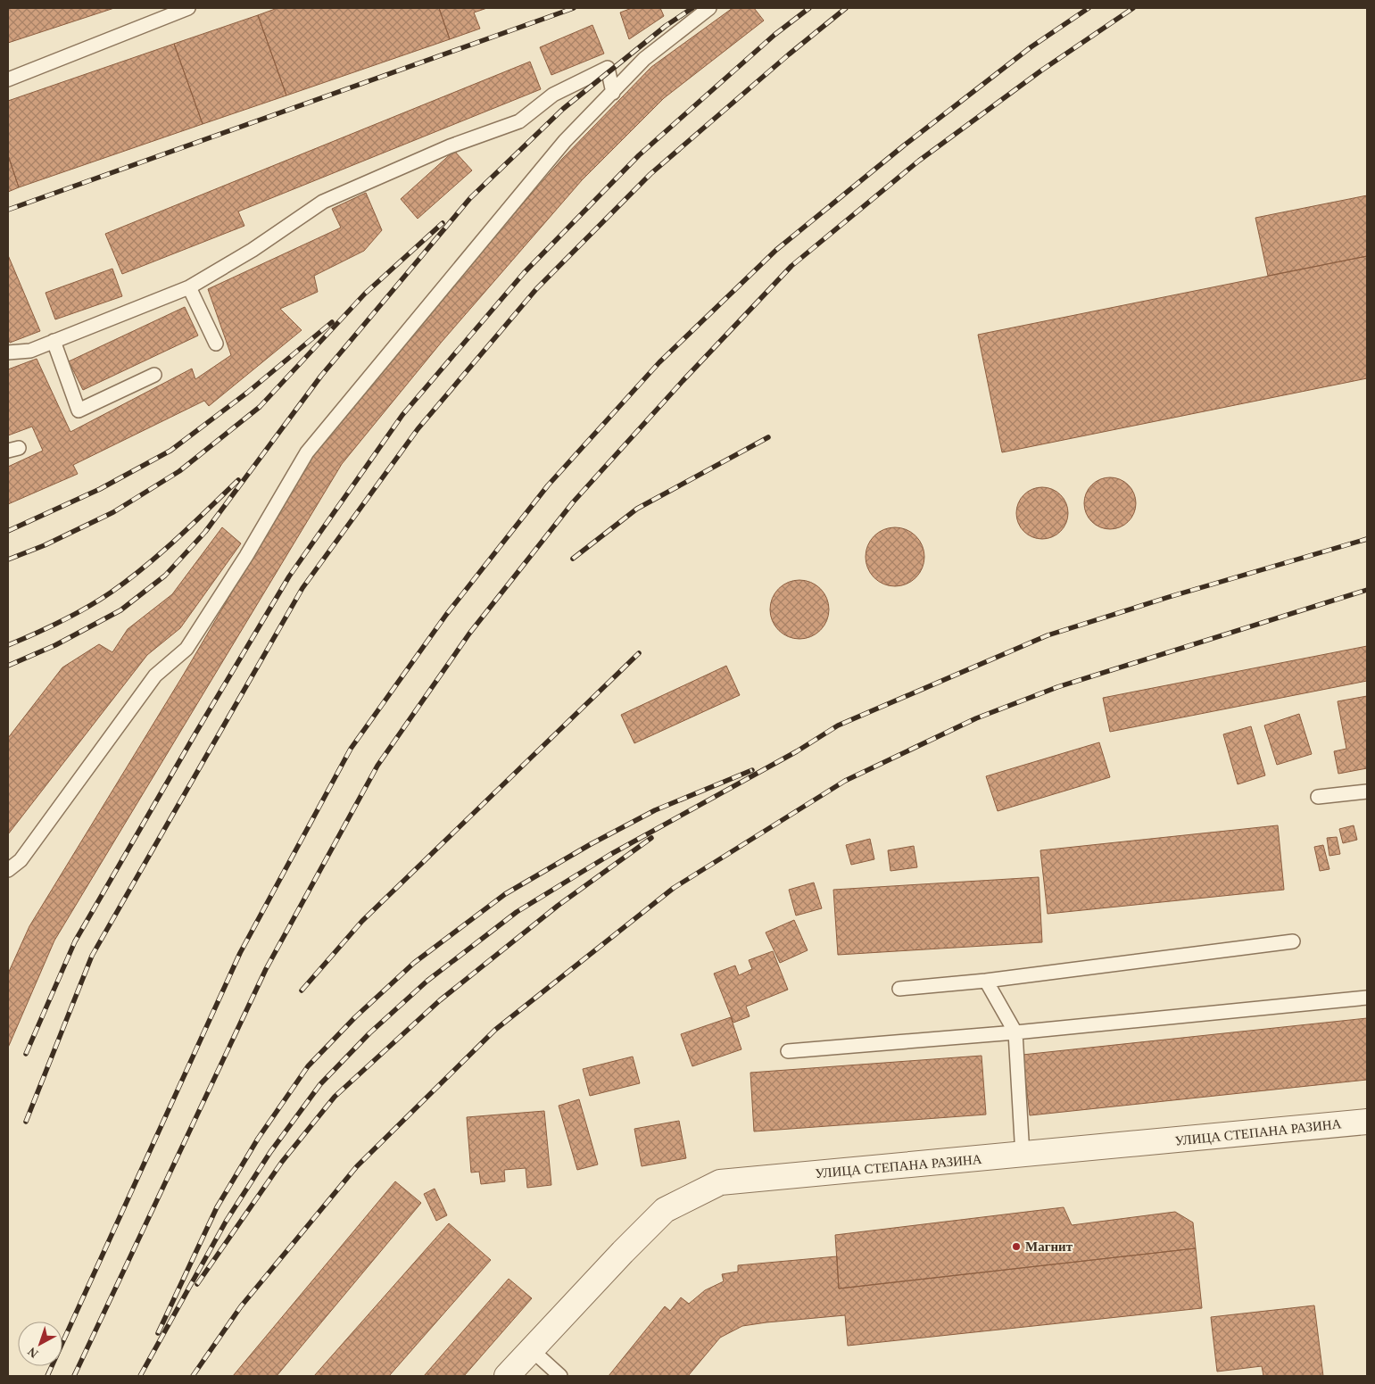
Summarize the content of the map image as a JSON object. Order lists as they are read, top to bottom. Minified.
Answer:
{"streets":{"street":["УЛИЦА СТЕПАНА РАЗИНА"]},"places":["Магнит"],"north":"bottom left"}
